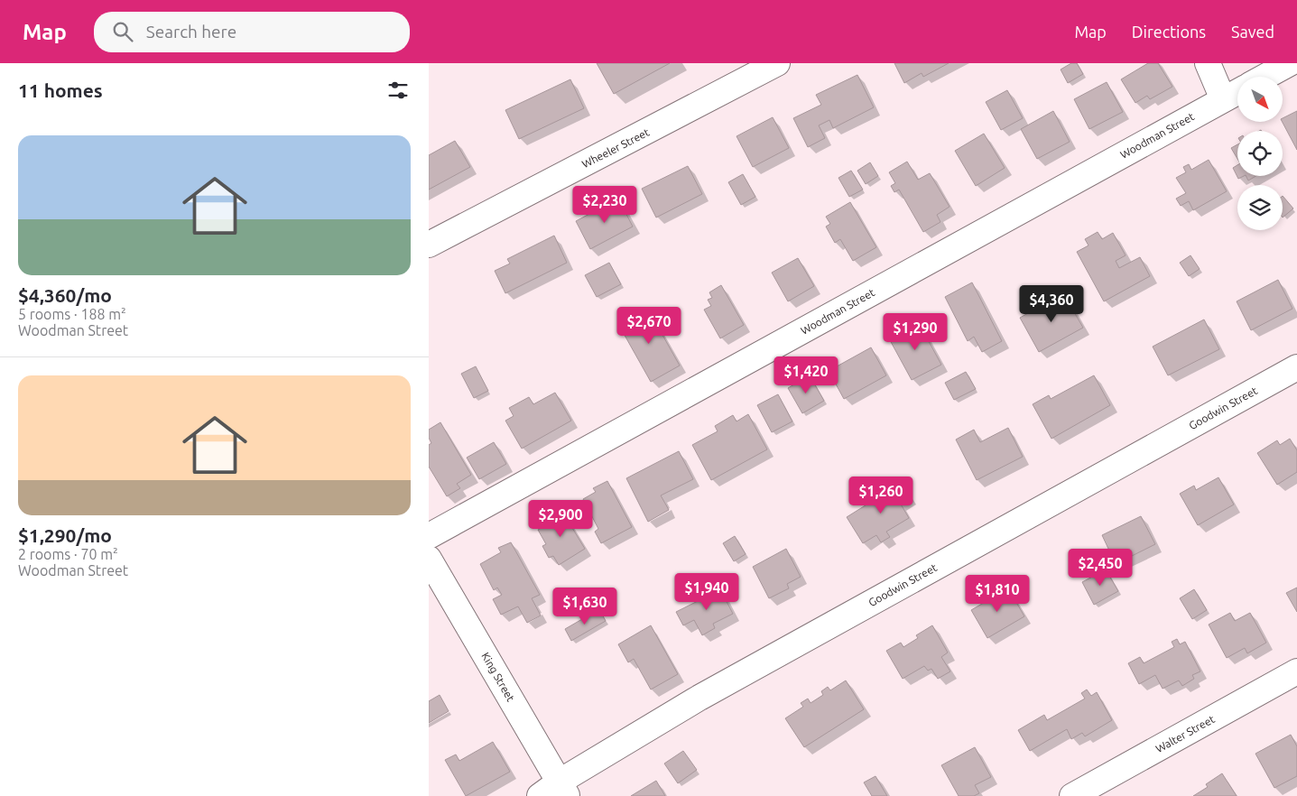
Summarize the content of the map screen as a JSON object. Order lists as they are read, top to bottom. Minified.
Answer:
{"streets":{"street":["Woodman Street","Wheeler Street","Goodwin Street","King Street","Walter Street"]},"crossings":[["Goodwin Street","King Street"]],"north":"bottom right","page":{"header":"Map","search":"Search here","nav":["Map","Directions","Saved"],"heading":"11 homes","list":[{"name":"$4,360/mo","note":"5 rooms · 188 m² · Woodman Street"},{"name":"$1,290/mo","note":"2 rooms · 70 m² · Woodman Street"}],"price":["$2,230","$4,360","$2,670","$1,290","$1,420","$1,260","$2,900","$2,450","$1,940","$1,810","$1,630"]}}
